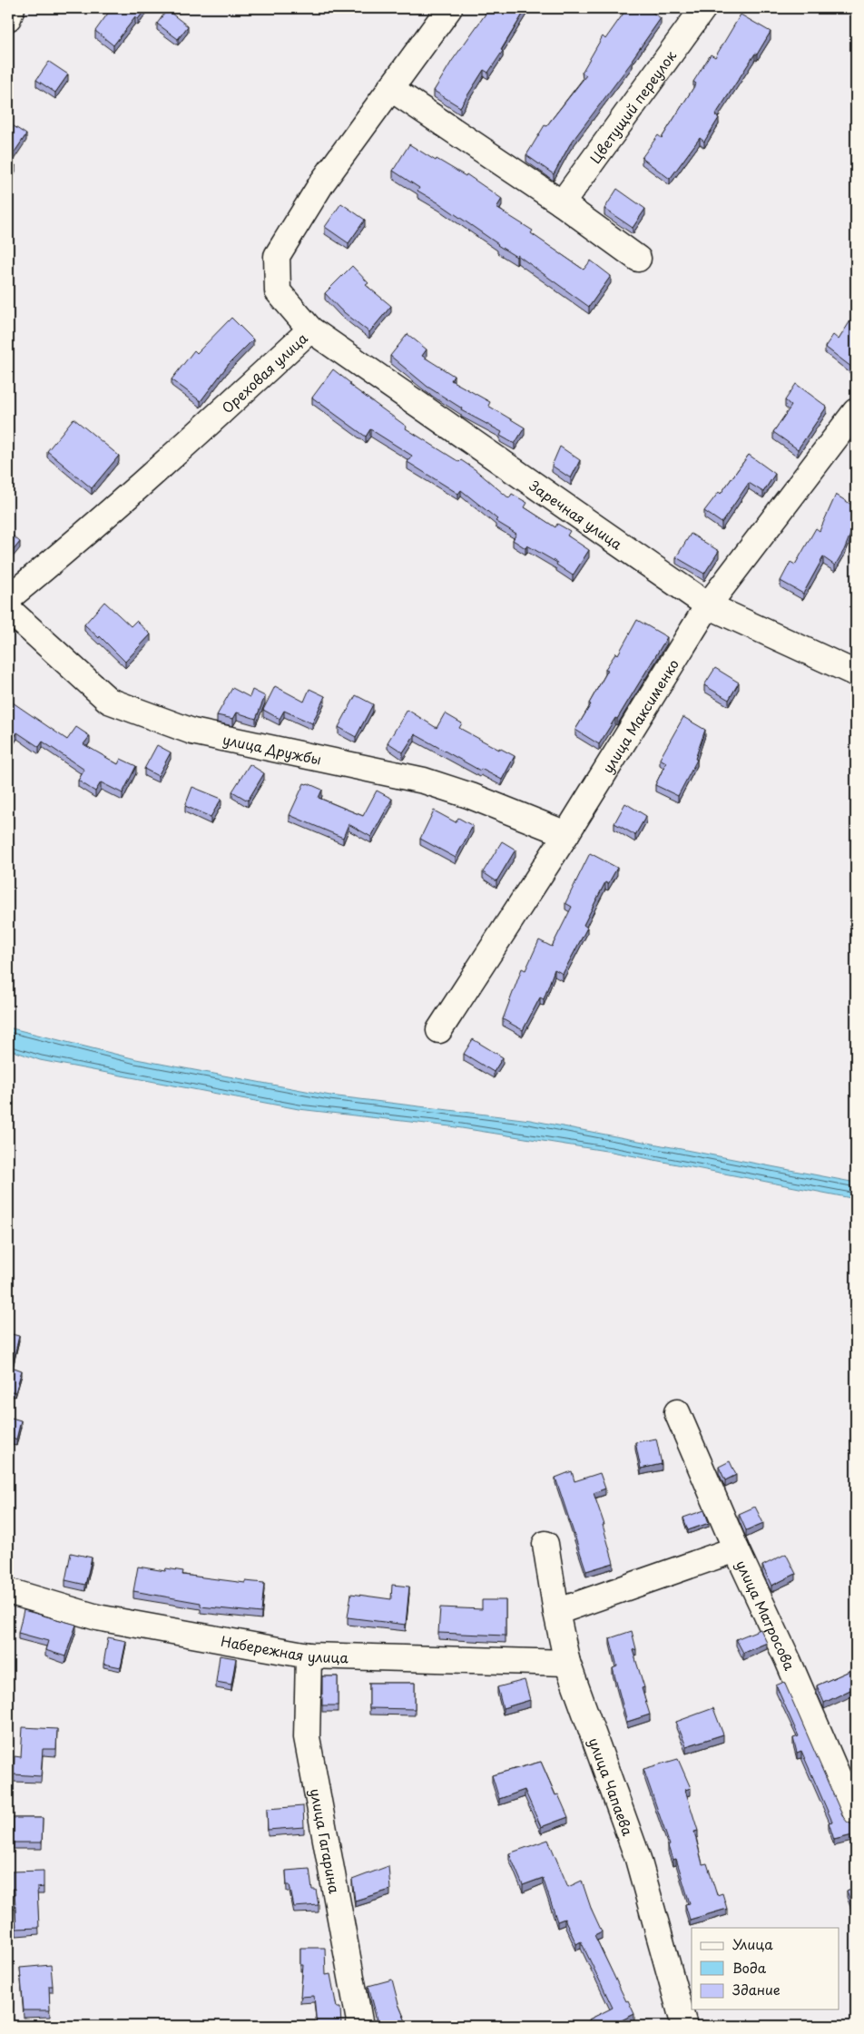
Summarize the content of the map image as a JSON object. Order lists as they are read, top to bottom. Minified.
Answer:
{"streets":{"street":["Цветущий переулок","Ореховая улица","Заречная улица","улица Максименко","улица Дружбы","улица Матросова","Набережная улица","улица Чапаева","улица Гагарина"]},"crossings":[["Ореховая улица","Заречная улица"],["Заречная улица","улица Максименко"],["улица Максименко","улица Дружбы"],["Набережная улица","улица Чапаева"],["Набережная улица","улица Гагарина"]],"legend":["Улица","Вода","Здание"]}
